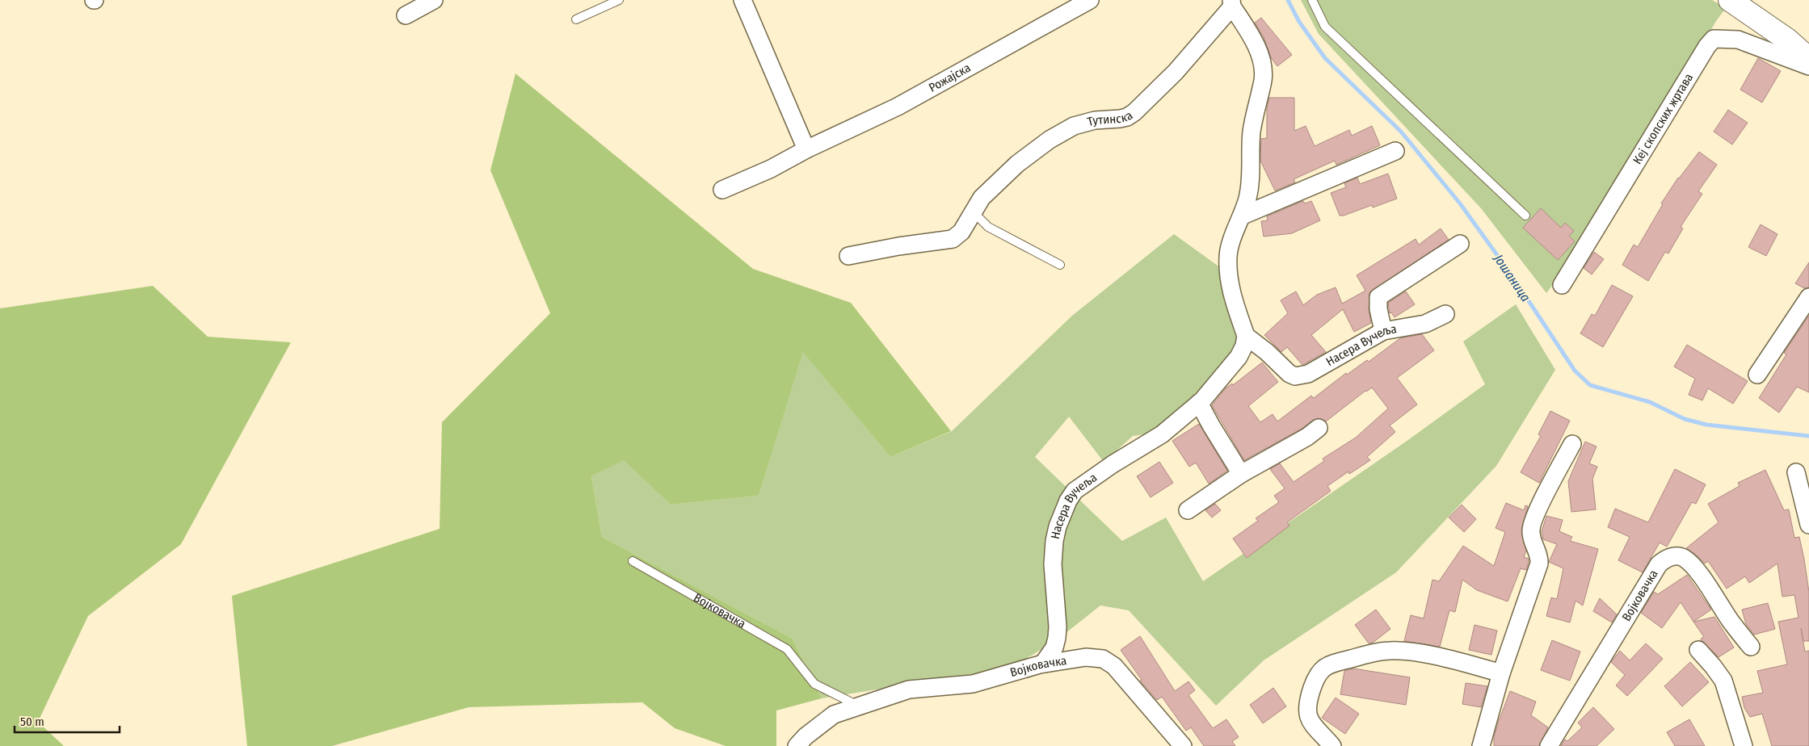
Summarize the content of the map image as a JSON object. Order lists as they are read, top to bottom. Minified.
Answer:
{"streets":{"street":["Рожајска","Тутинска","Кеј скопских жртава","Насера Вучеља","Војковачка"]},"crossings":[["Насера Вучеља","Војковачка"]],"water":["Јошаница"],"scale_bar":"50 m"}
